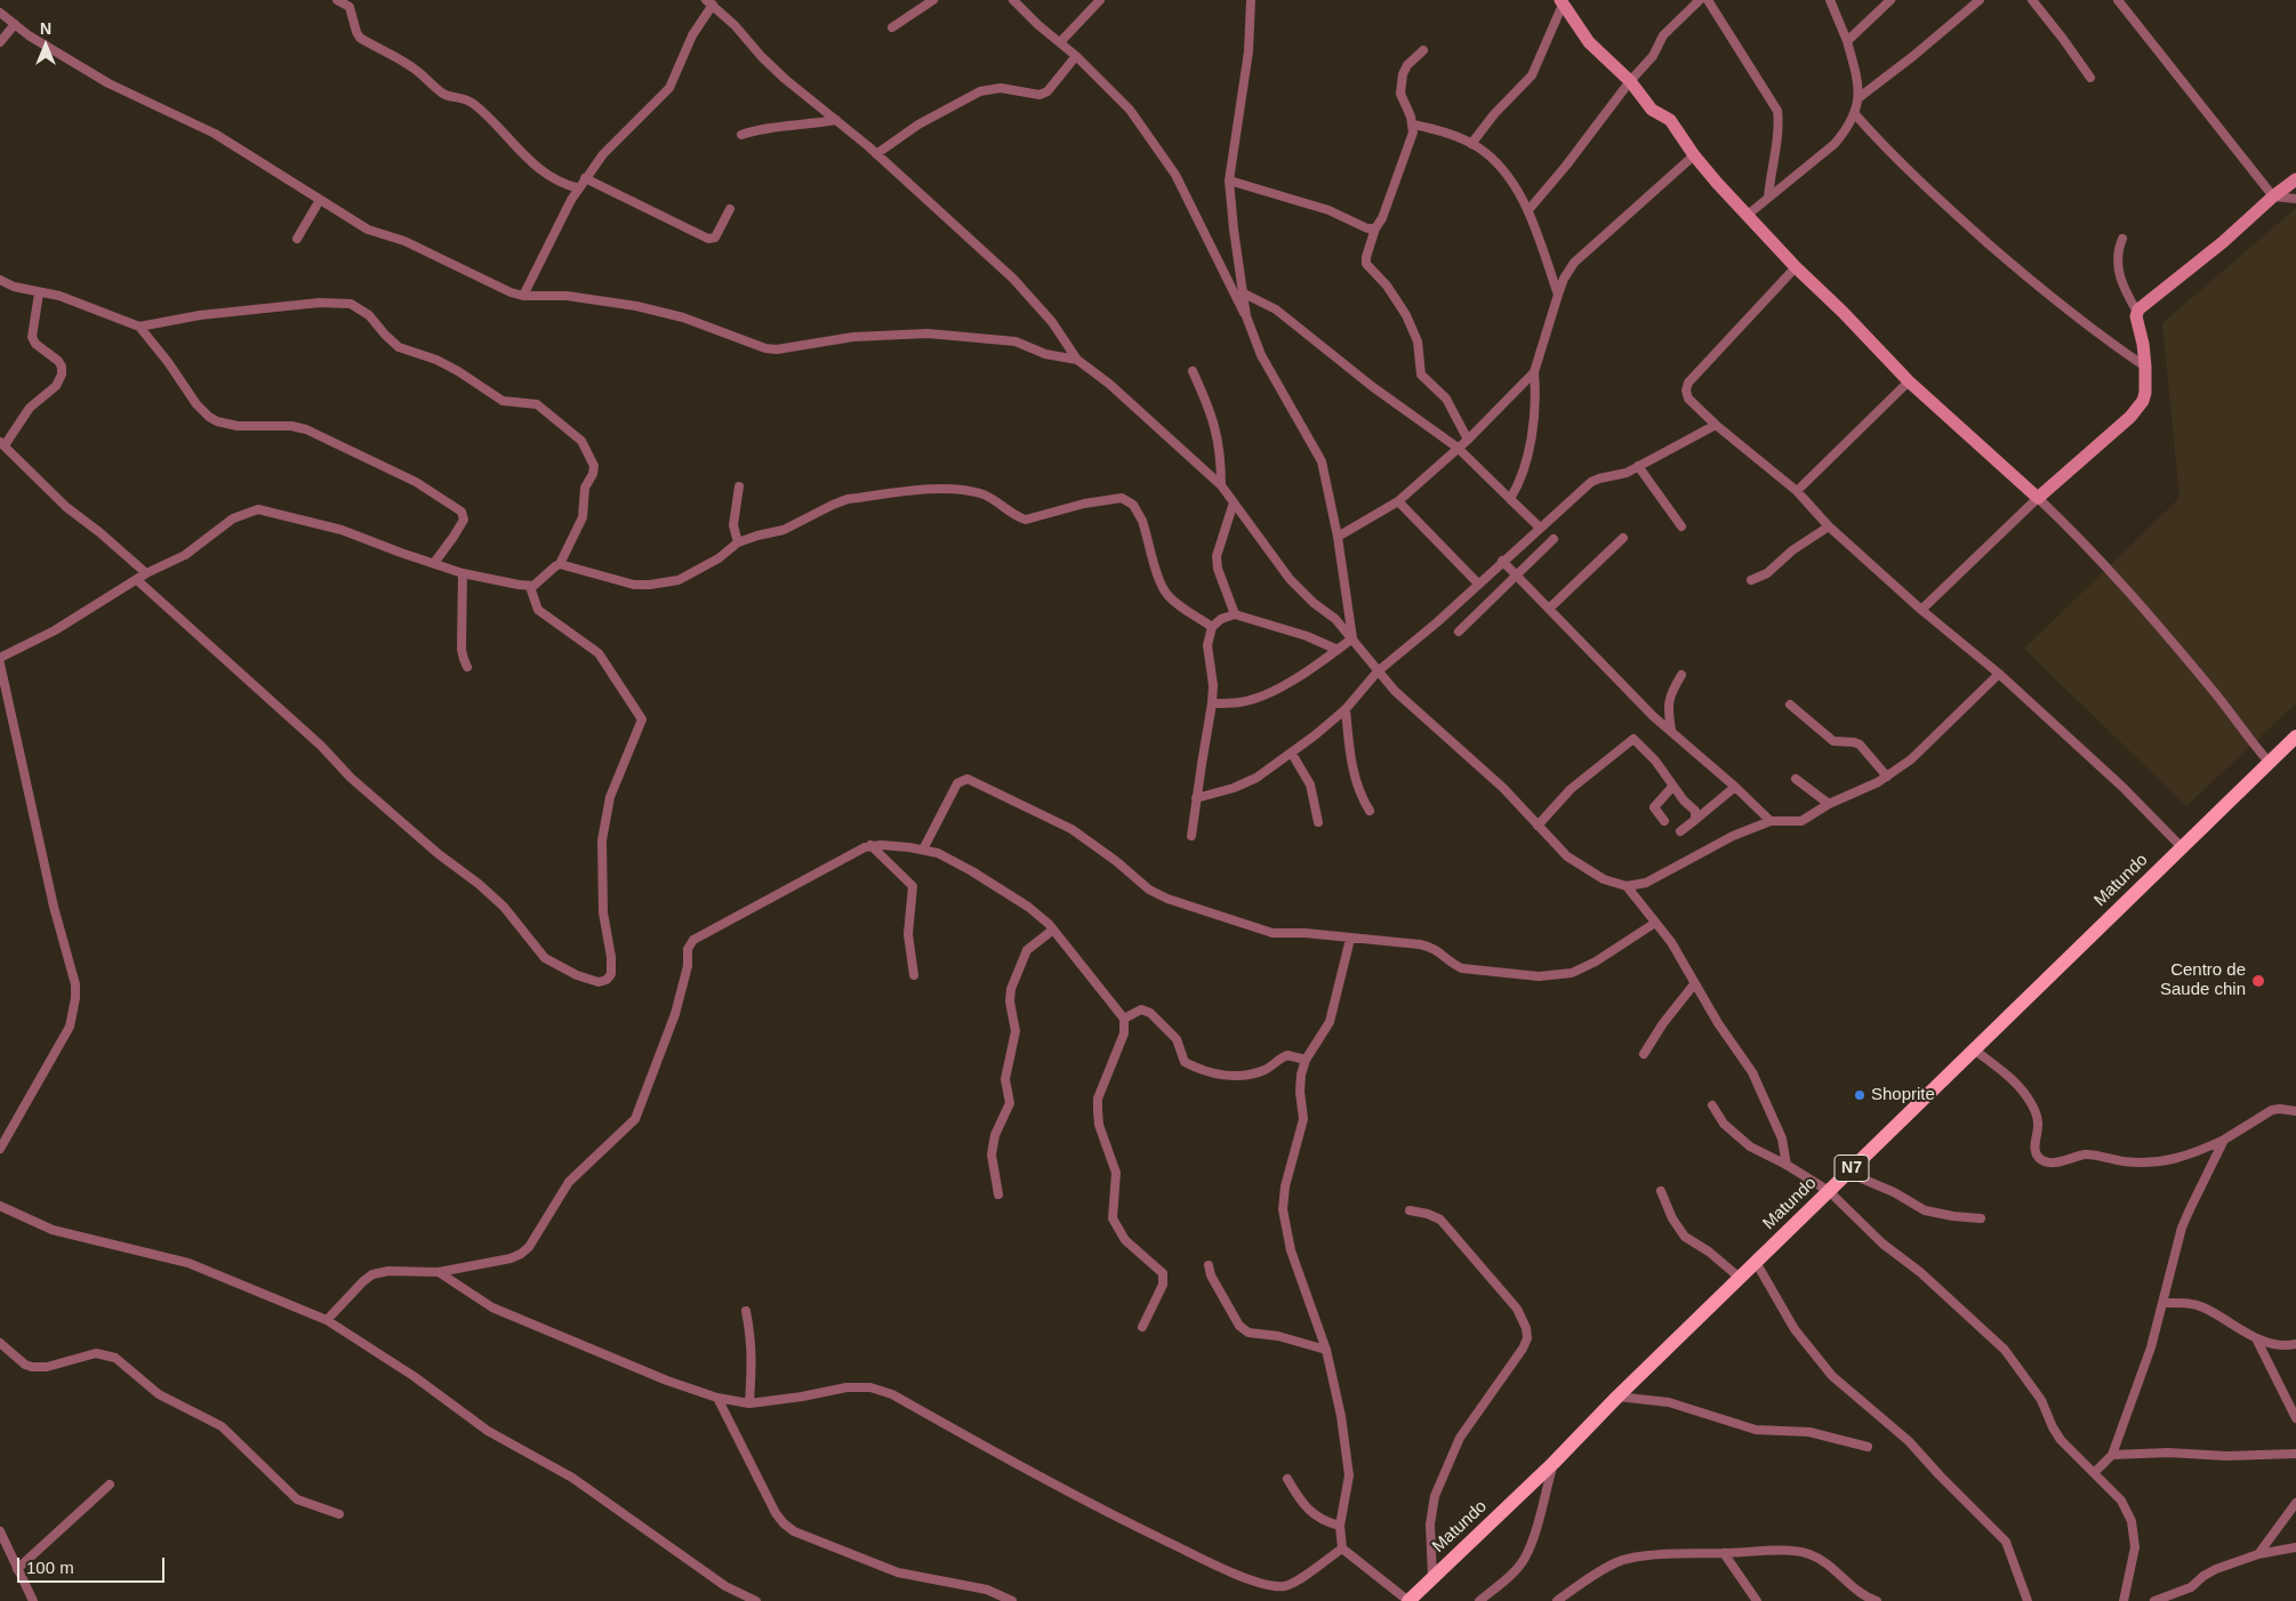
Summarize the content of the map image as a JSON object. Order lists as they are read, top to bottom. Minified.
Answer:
{"streets":{"main road":["Matundo","N7"]},"places":["Centro de Saude chin","Shoprite"],"scale_bar":"100 m","north":"top"}
